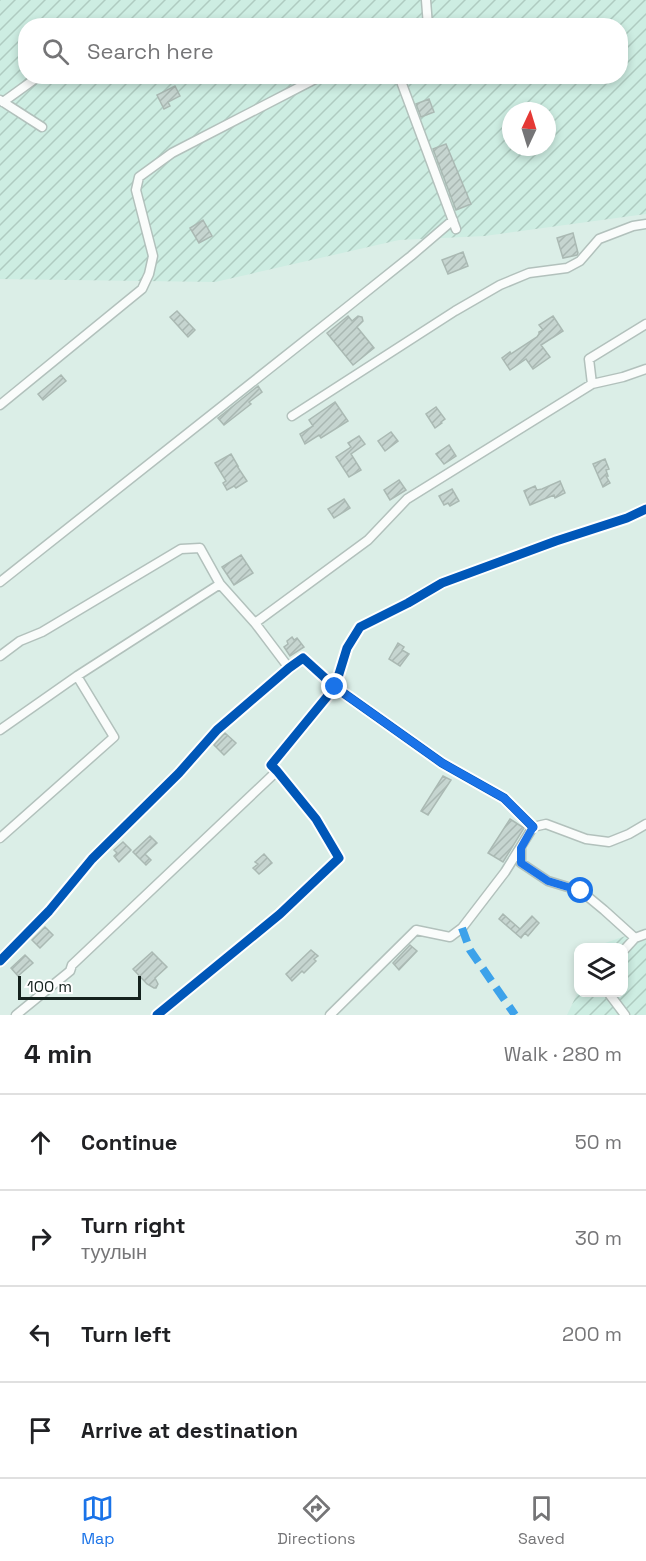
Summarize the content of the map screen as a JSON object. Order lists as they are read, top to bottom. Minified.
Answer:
{"scale_bar":"100 m","north":"top","page":{"search":"Search here","scale":"100 m","heading":["4 min","Walk · 280 m"],"list":[["Continue","50 m"],["Turn right","туулын","30 m"],["Turn left","200 m"],"Arrive at destination"],"nav":["Map","Directions","Saved"]}}
